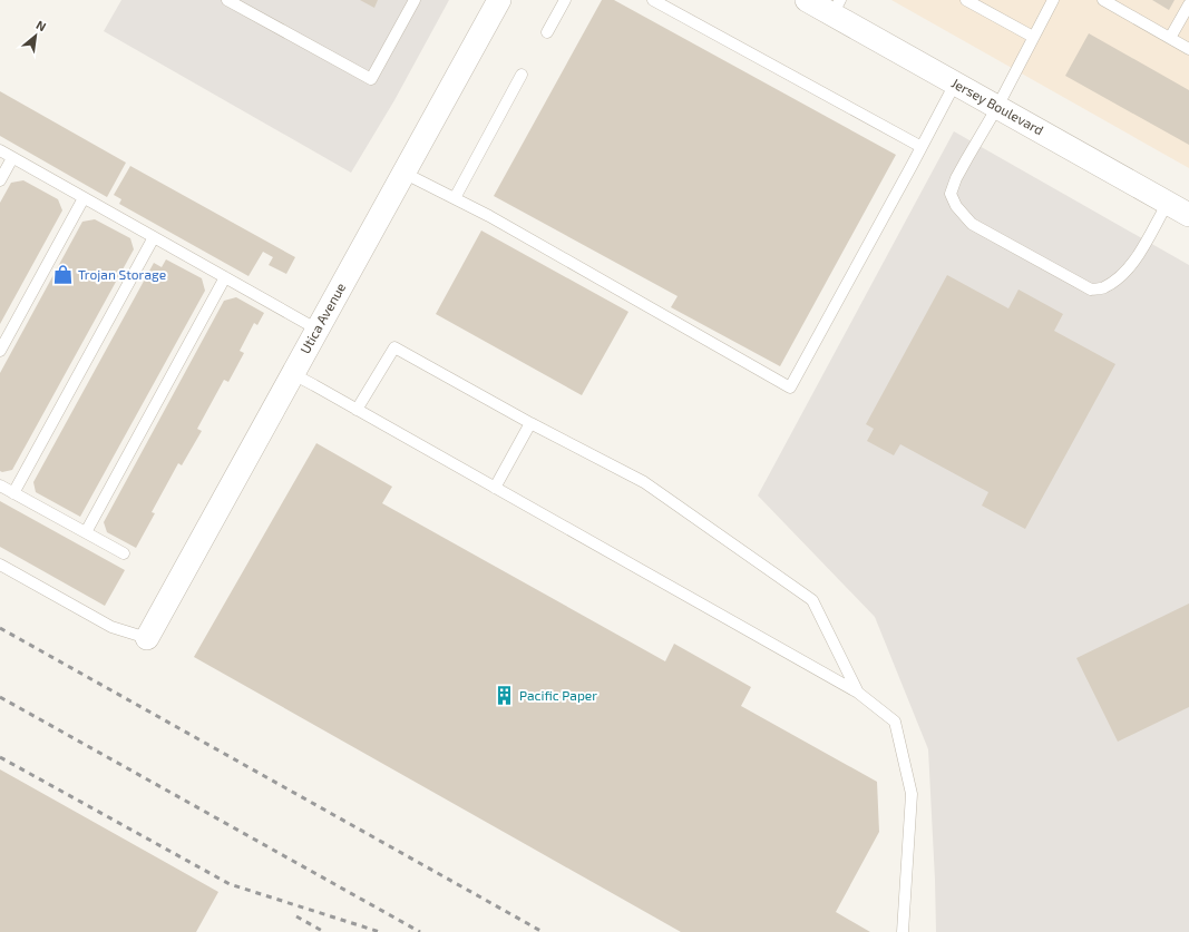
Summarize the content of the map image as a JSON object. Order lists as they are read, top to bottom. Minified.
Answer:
{"streets":{"street":["Jersey Boulevard","Utica Avenue"]},"places":{"shop":["Trojan Storage"],"building":["Pacific Paper"]},"north":"top right"}
